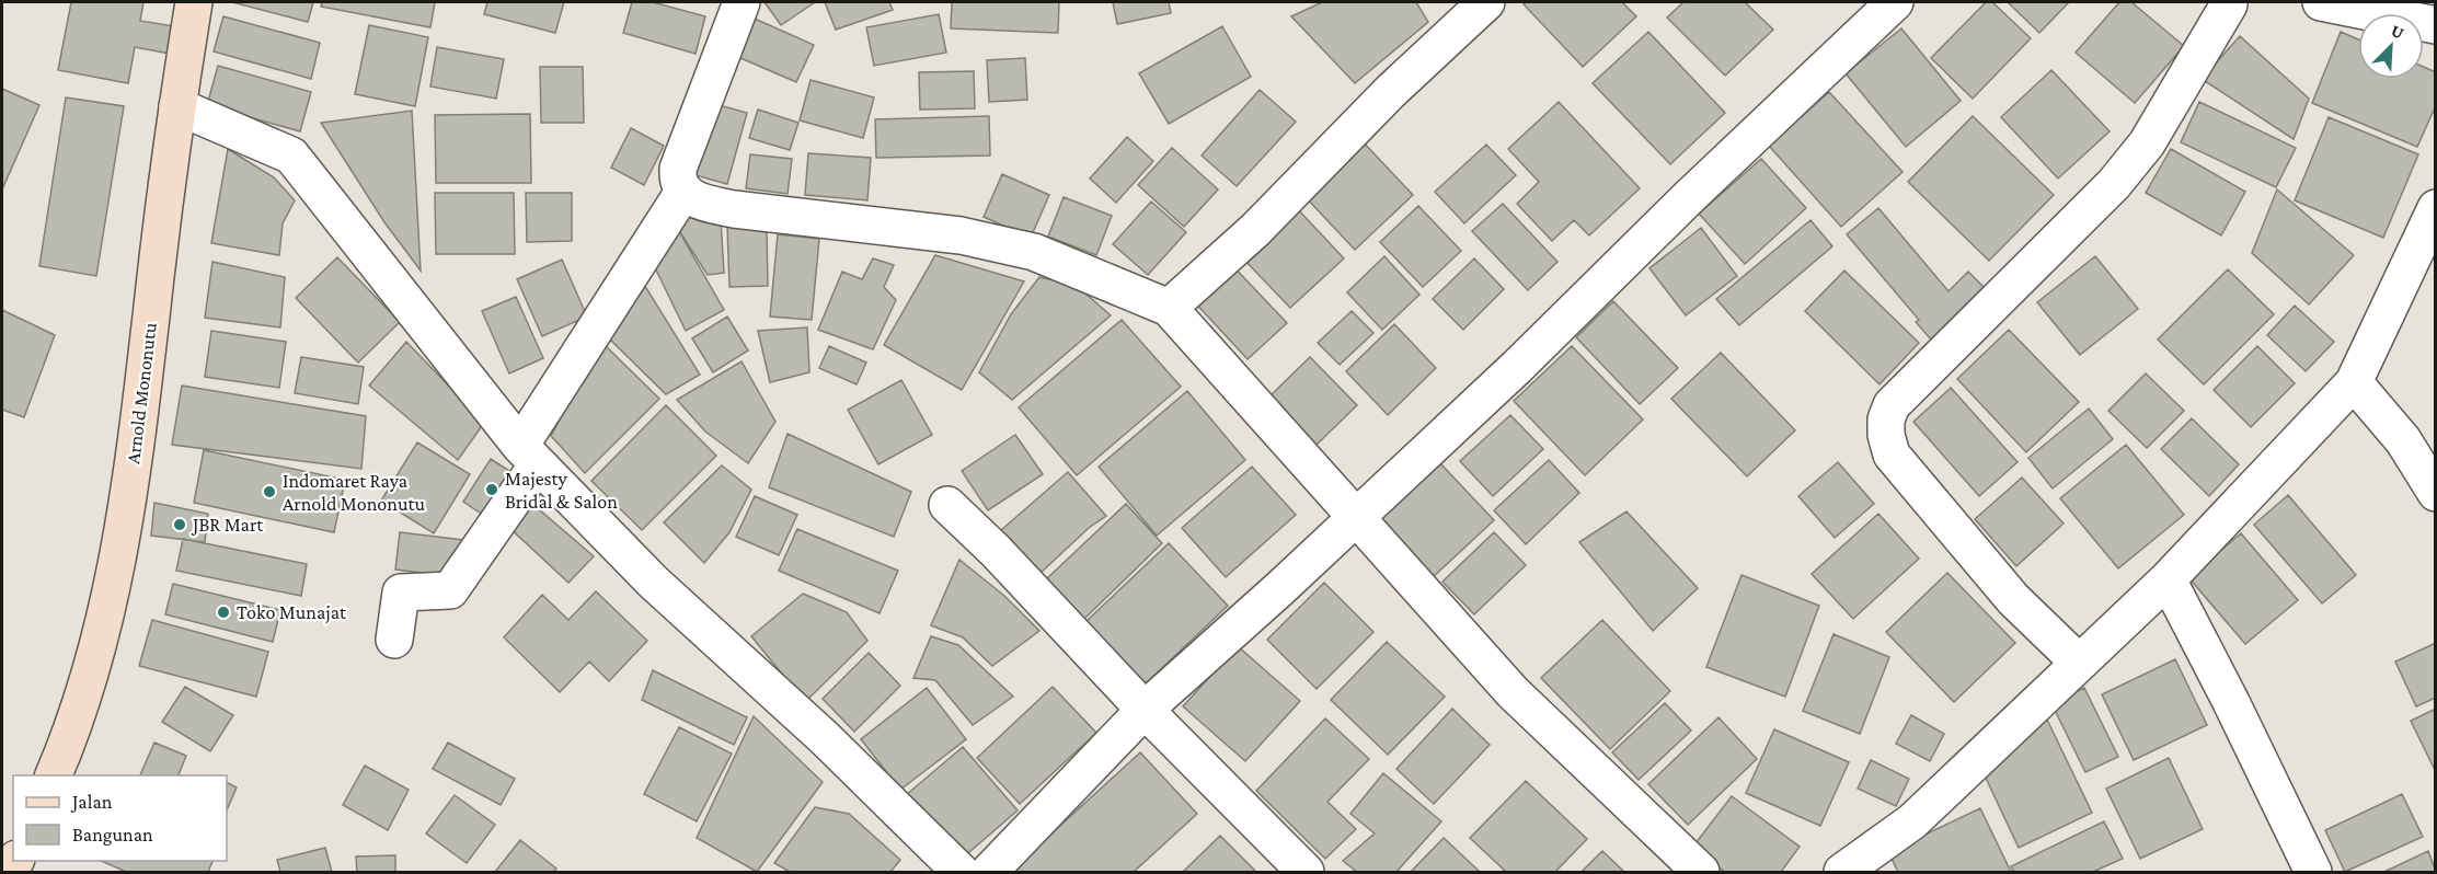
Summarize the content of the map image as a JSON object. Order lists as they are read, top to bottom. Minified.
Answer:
{"streets":{"street":["Arnold Mononutu"]},"places":["Majesty Bridal & Salon","Indomaret Raya Arnold Mononutu","JBR Mart","Toko Munajat"],"legend":["Jalan","Bangunan"],"north":"top right"}
